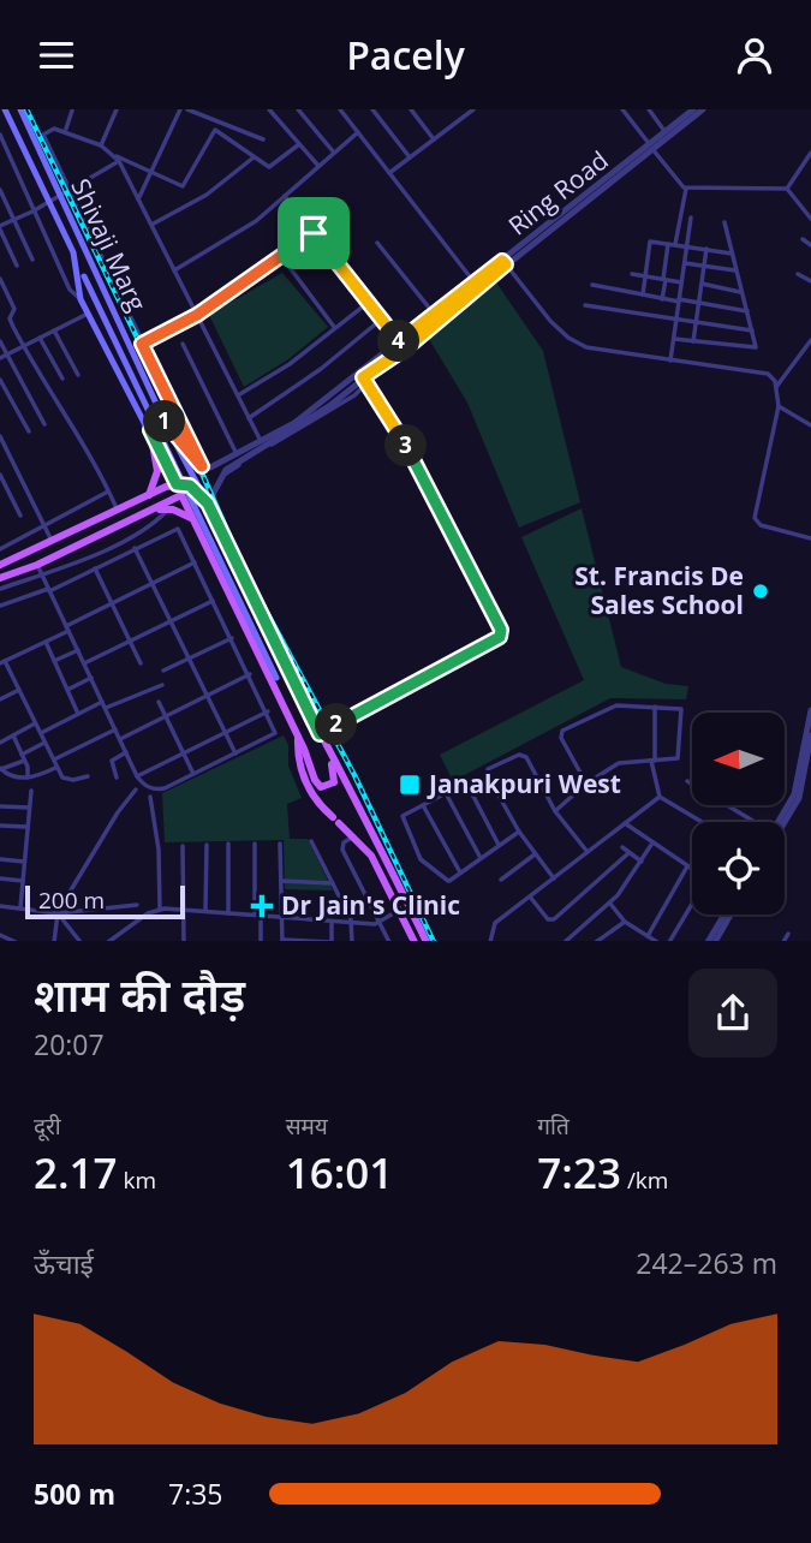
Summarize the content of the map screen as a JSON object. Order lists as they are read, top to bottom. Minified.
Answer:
{"streets":{"main road":["Shivaji Marg"],"street":["Ring Road"]},"crossings":[["Ring Road","Shivaji Marg"]],"places":{"other":["St. Francis De Sales School"],"transit":["Janakpuri West"],"health":["Dr Jain's Clinic"]},"scale_bar":"200 m","north":"left","page":{"header":"Pacely","pins":["4","1","3","2"],"scale":"200 m","heading":["शाम की दौड़","20:07"],"stats":[["दूरी","2.17 km"],["समय","16:01"],["गति","7:23 /km"]],"chart":["ऊँचाई","242–263 m"],"list":[{"name":"500 m","note":"7:35"}]}}
